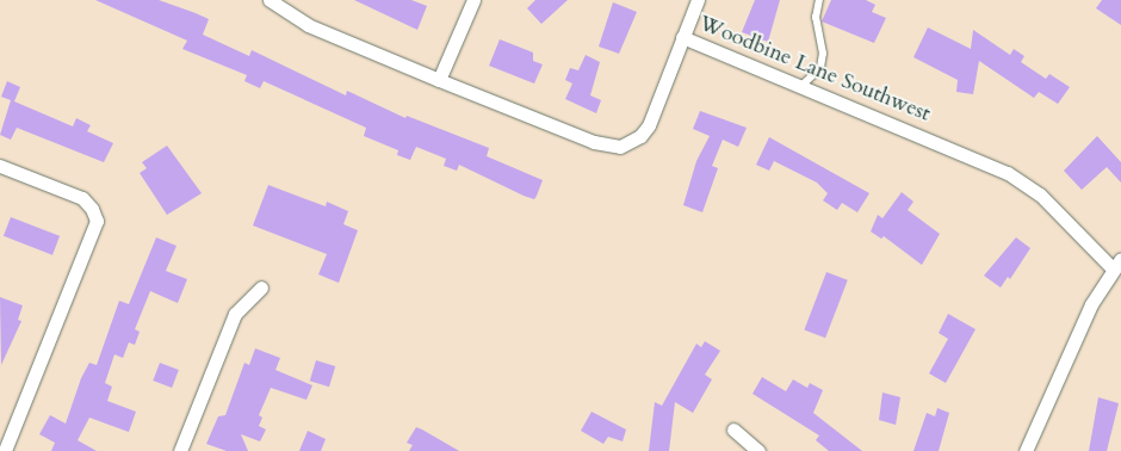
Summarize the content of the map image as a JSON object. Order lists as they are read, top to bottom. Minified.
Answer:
{"streets":{"street":["Woodbine Lane Southwest"]}}
